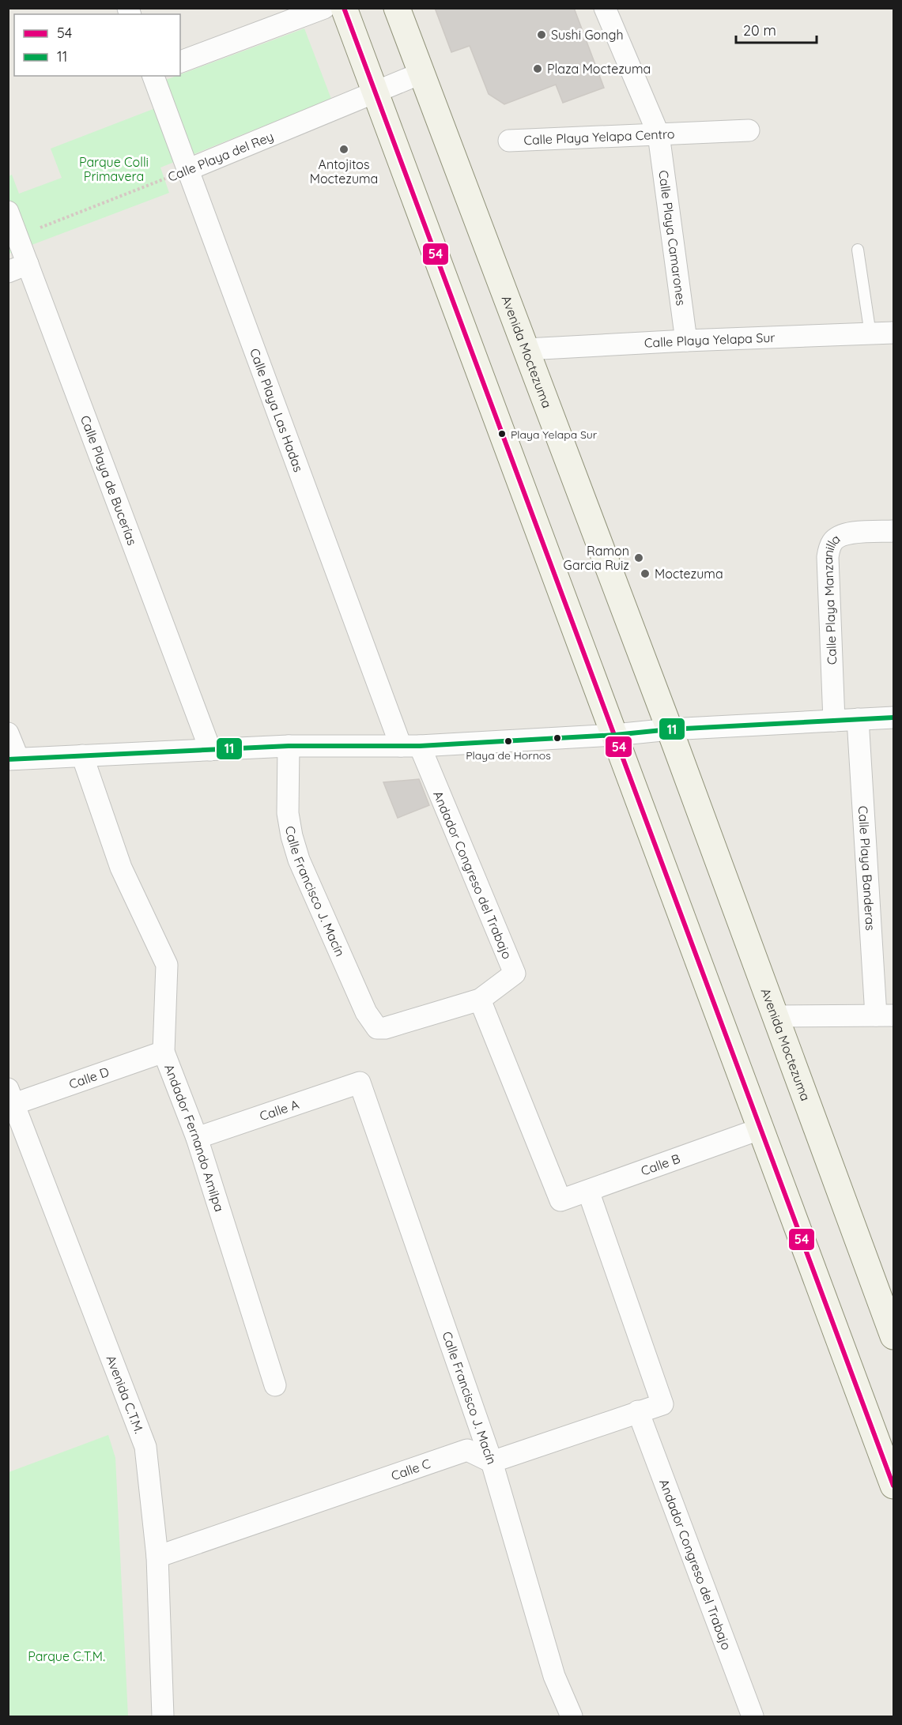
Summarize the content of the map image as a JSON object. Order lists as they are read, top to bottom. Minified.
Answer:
{"streets":{"street":["Calle Playa Yelapa Centro","Calle Playa del Rey","Calle Playa Camarones","Calle Playa Yelapa Sur","Avenida Moctezuma","Calle Playa Las Hadas","Calle Playa de Bucerías","Calle Playa Manzanilla","Calle Playa Banderas","Andador Congreso del Trabajo","Calle Francisco J. Macín","Calle D","Calle A","Andador Fernando Amilpa","Calle B","Avenida C.T.M.","Calle C"]},"crossings":[["Calle Playa Yelapa Centro","Calle Playa Camarones"],["Calle Playa del Rey","Avenida Moctezuma"],["Calle Playa del Rey","Calle Playa Las Hadas"],["Calle Playa del Rey","Calle Playa de Bucerías"],["Calle Playa Camarones","Calle Playa Yelapa Sur"],["Calle Playa Yelapa Sur","Avenida Moctezuma"],["Calle Playa Las Hadas","Andador Congreso del Trabajo"],["Andador Congreso del Trabajo","Calle Francisco J. Macín"],["Andador Congreso del Trabajo","Calle B"],["Calle Francisco J. Macín","Calle A"],["Calle Francisco J. Macín","Calle B"],["Calle Francisco J. Macín","Calle C"],["Calle D","Andador Fernando Amilpa"],["Calle D","Avenida C.T.M."],["Calle A","Andador Fernando Amilpa"],["Avenida C.T.M.","Calle C"]],"parks":["Parque Colli Primavera","Parque C.T.M."],"places":["Sushi Gongh","Plaza Moctezuma","Antojitos Moctezuma","Playa Yelapa Sur","Ramon Garcia Ruiz","Moctezuma","Playa de Hornos"],"lines":["transit line 54","transit line 11"],"legend":["54","11"],"scale_bar":"20 m"}
